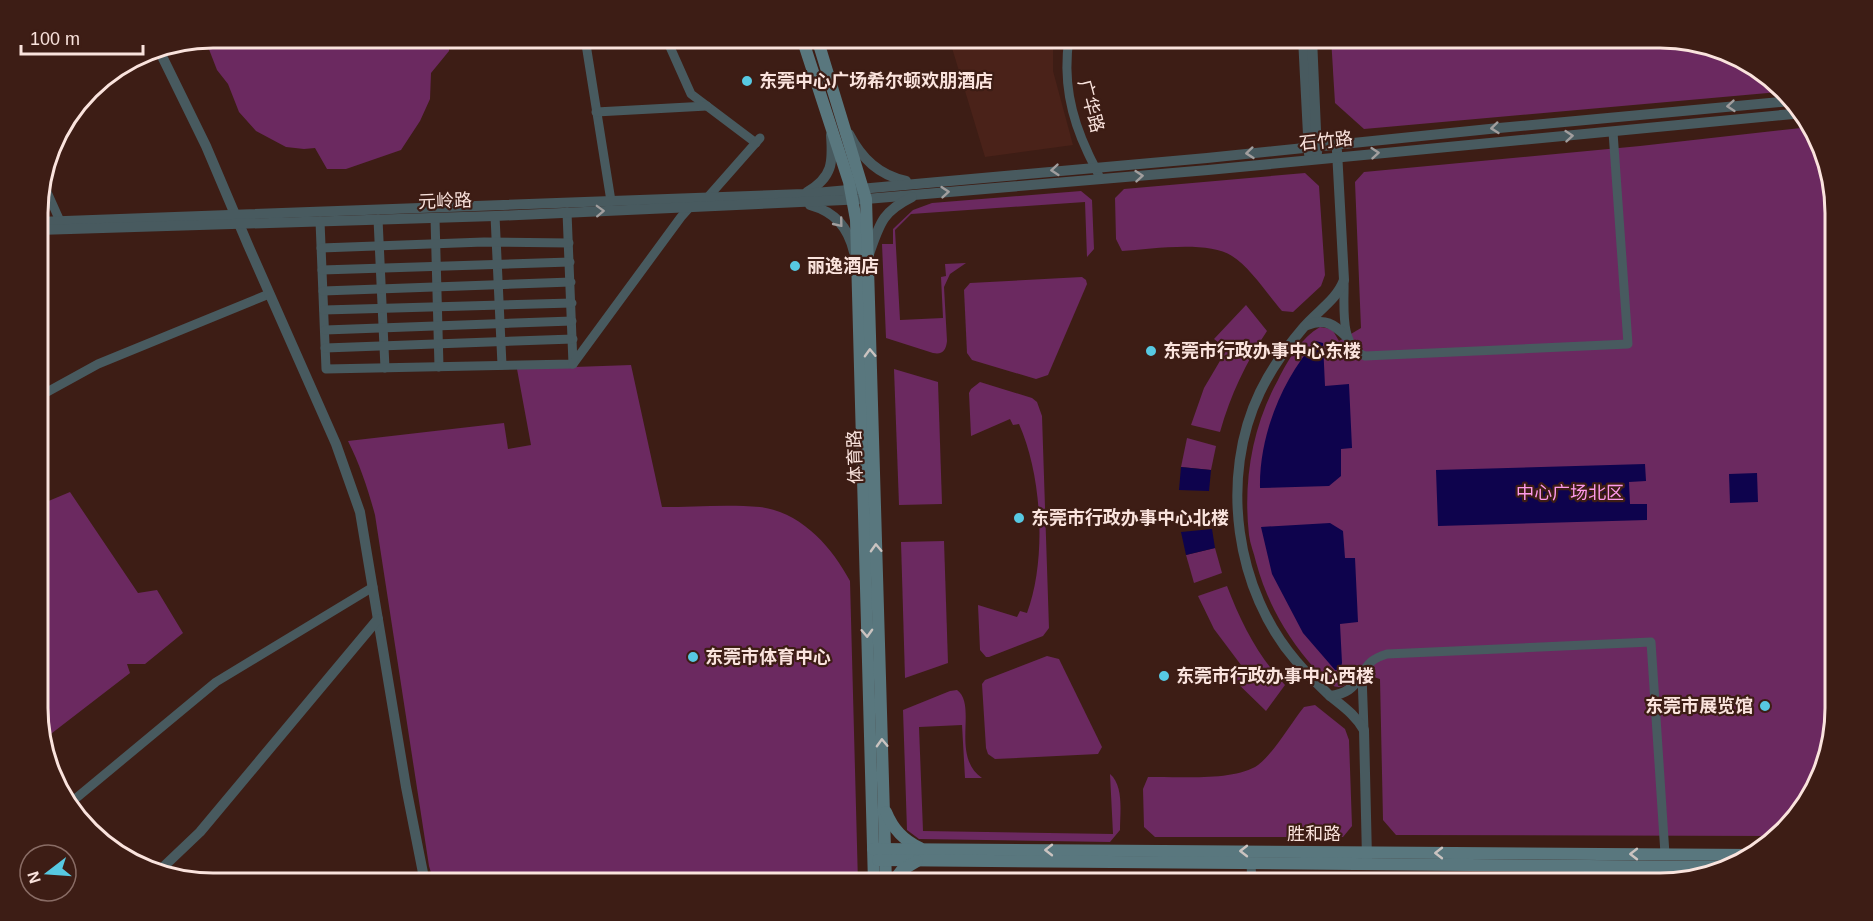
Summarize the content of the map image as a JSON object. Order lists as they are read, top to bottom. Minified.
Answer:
{"streets":{"main road":["体育路","胜和路"],"street":["广华路","石竹路","元岭路"]},"crossings":[["广华路","石竹路"],["石竹路","元岭路"],["石竹路","体育路"],["元岭路","体育路"],["体育路","胜和路"]],"parks":["中心广场北区"],"places":["东莞中心广场希尔顿欢朋酒店","丽逸酒店","东莞市行政办事中心东楼","东莞市行政办事中心北楼","东莞市体育中心","东莞市行政办事中心西楼","东莞市展览馆"],"scale_bar":"100 m","north":"left"}
